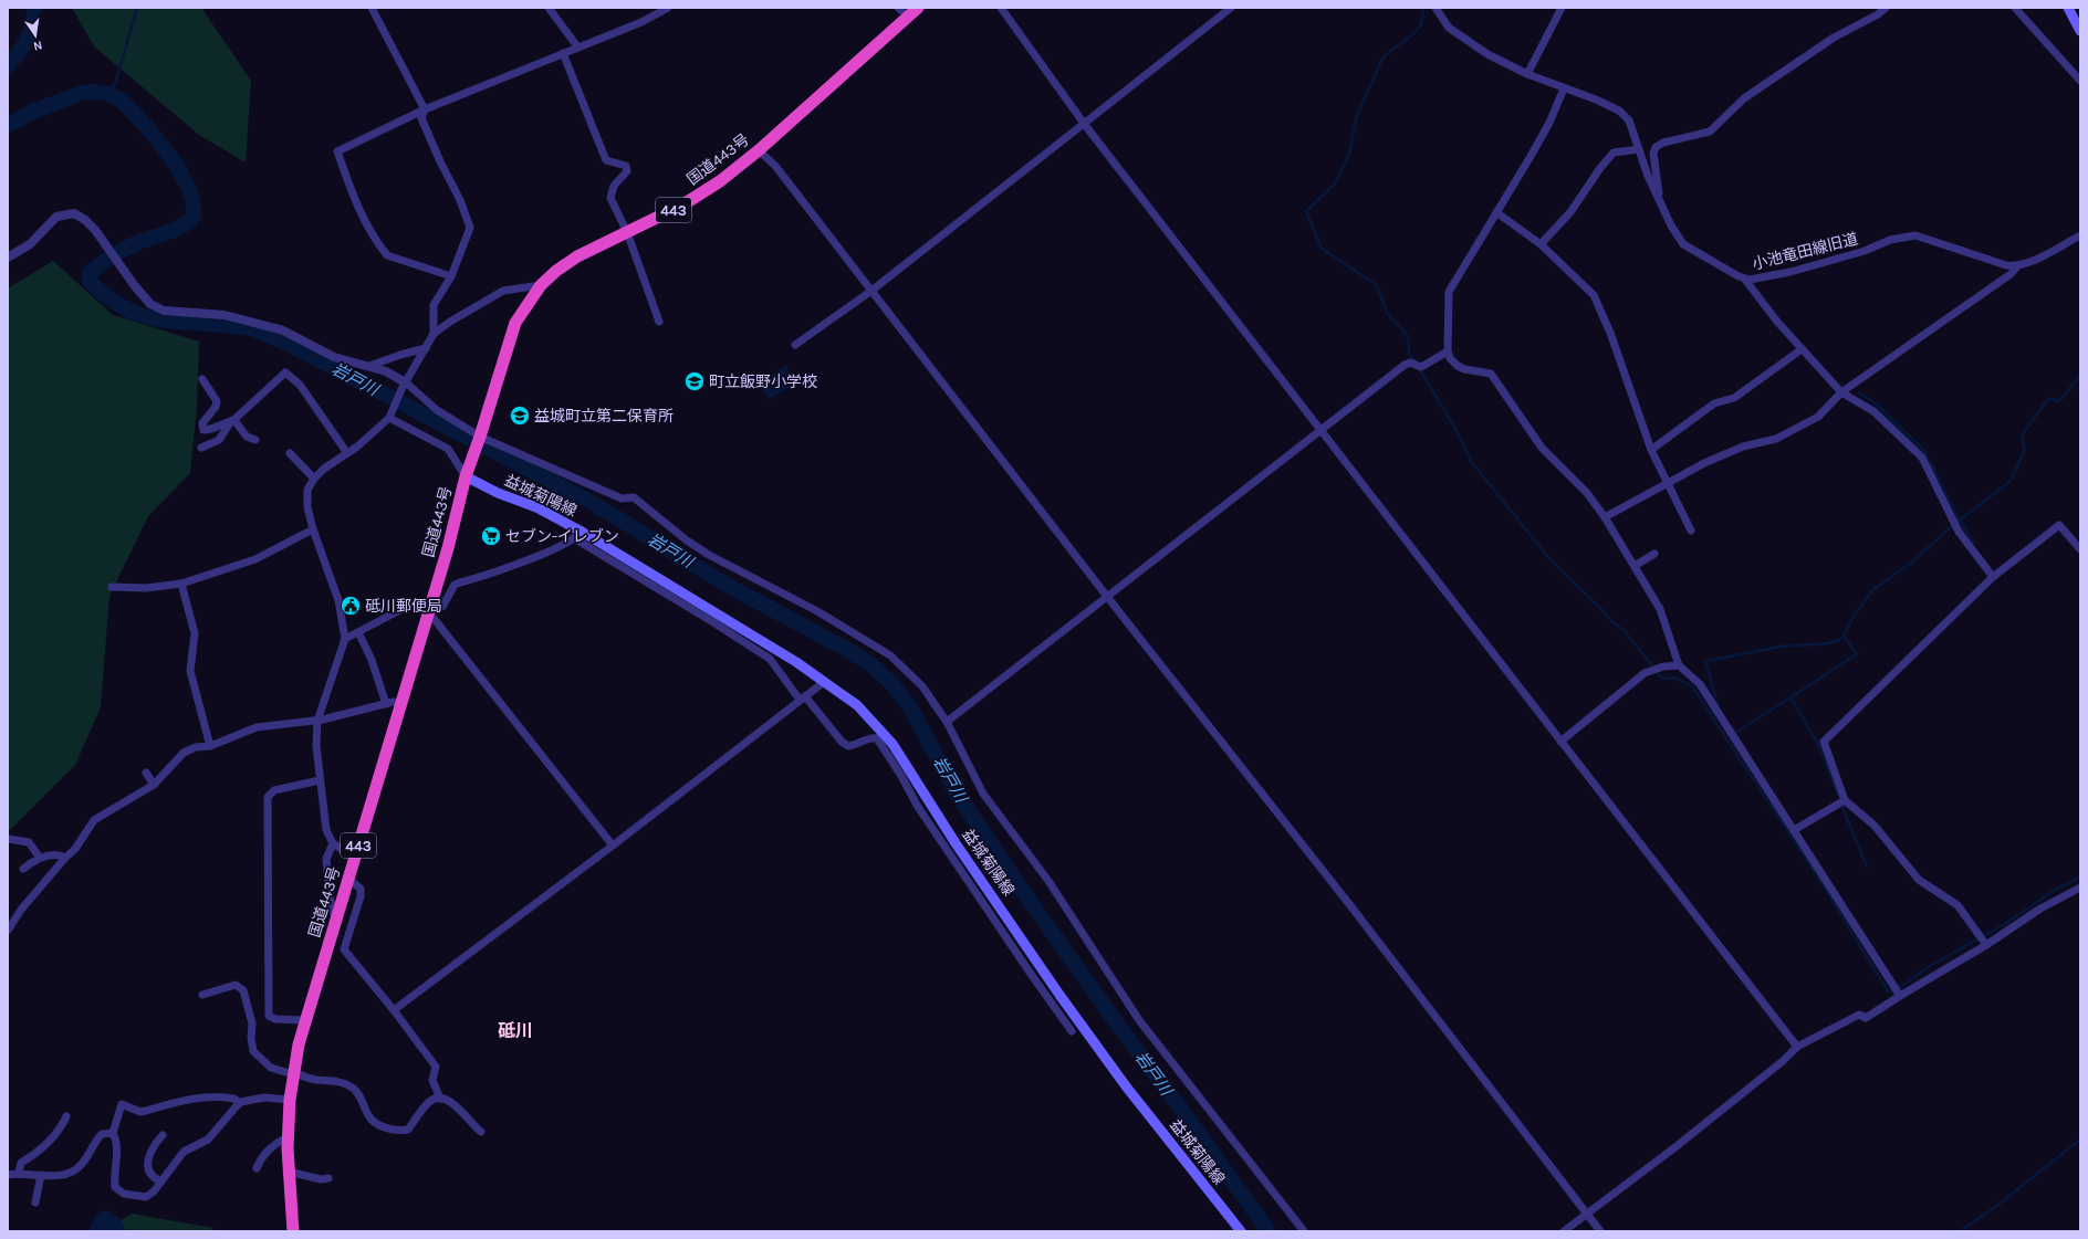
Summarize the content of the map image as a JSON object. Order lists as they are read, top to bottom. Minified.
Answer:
{"streets":{"highway":["国道443号","443"],"main road":["益城菊陽線"],"street":["小池竜田線旧道"]},"crossings":[["国道443号","益城菊陽線"]],"districts":["砥川"],"water":["岩戸川"],"places":{"school or university":["町立飯野小学校","益城町立第二保育所"],"supermarket":["セブン-イレブン"],"public building":["砥川郵便局"]},"north":"bottom"}
